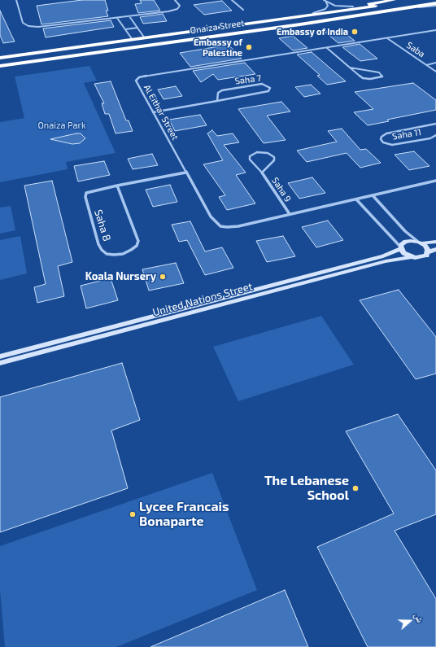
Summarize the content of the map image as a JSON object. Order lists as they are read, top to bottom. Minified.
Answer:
{"streets":{"highway":["Onaiza Street"],"street":["Saba","Saha 7","Al Eithar Street","Saha 11","Saha 9","Saha 8","United Nations Street"]},"crossings":[["Saba","Al Eithar Street"],["Saha 7","Al Eithar Street"],["Al Eithar Street","Saha 9"],["Al Eithar Street","Saha 8"]],"parks":["Onaiza Park"],"places":["Embassy of India","Embassy of Palestine","Koala Nursery","The Lebanese School","Lycee Francais Bonaparte"],"north":"right"}
